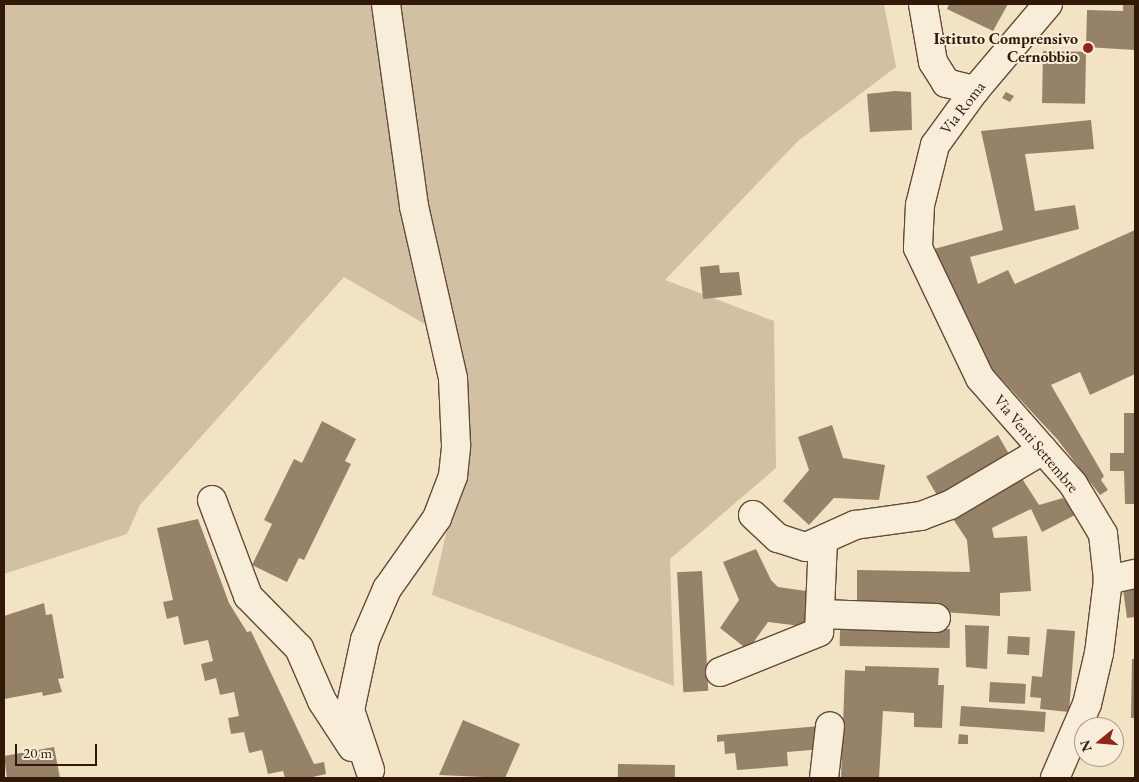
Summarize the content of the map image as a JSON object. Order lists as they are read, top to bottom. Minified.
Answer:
{"streets":{"street":["Via Roma","Via Venti Settembre"]},"crossings":[["Via Roma","Via Venti Settembre"]],"places":["Istituto Comprensivo Cernobbio"],"scale_bar":"20 m","north":"left"}
